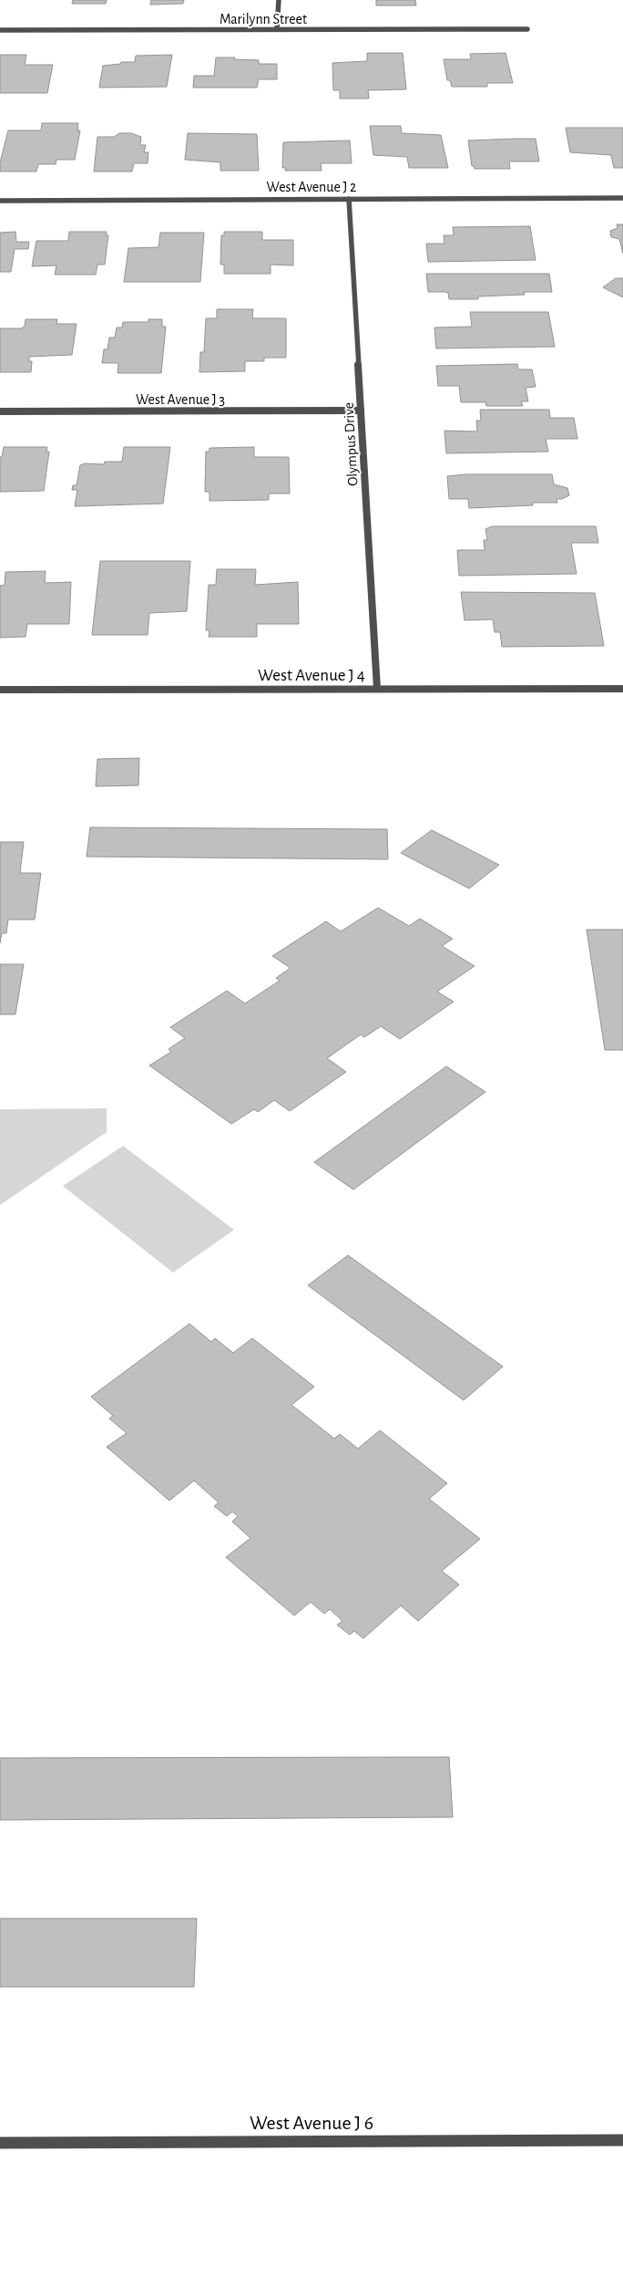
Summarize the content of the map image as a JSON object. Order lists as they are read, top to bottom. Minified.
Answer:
{"streets":{"street":["Marilynn Street","West Avenue J 2","West Avenue J 3","Olympus Drive","West Avenue J 4","West Avenue J 6"]},"crossings":[["West Avenue J 2","Olympus Drive"],["West Avenue J 3","Olympus Drive"],["Olympus Drive","West Avenue J 4"]]}
